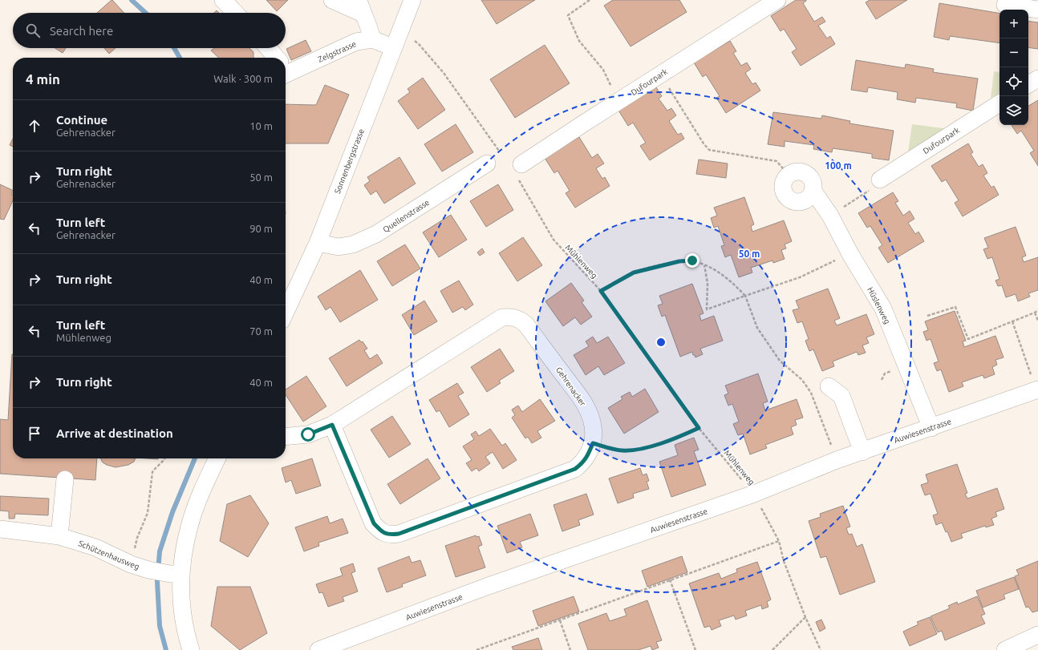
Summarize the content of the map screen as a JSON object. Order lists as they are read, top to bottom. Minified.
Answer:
{"streets":{"street":["Zelgstrasse","Dufourpark","Sonnenbergstrasse","Quellenstrasse","Hüslenweg","Gehrenacker","Auwiesenstrasse","Schützenhausweg"],"path":["Mühlenweg"]},"crossings":[["Zelgstrasse","Sonnenbergstrasse"],["Dufourpark","Mühlenweg"],["Sonnenbergstrasse","Quellenstrasse"],["Mühlenweg","Auwiesenstrasse"],["Hüslenweg","Auwiesenstrasse"]],"page":{"map_buttons":["+","−"],"search":"Search here","heading":["4 min","Walk · 300 m"],"list":[["Continue","Gehrenacker","10 m"],["Turn right","Gehrenacker","50 m"],["Turn left","Gehrenacker","90 m"],["Turn right","40 m"],["Turn left","Mühlenweg","70 m"],["Turn right","40 m"],"Arrive at destination"]},"rings":["100 m","50 m"]}
